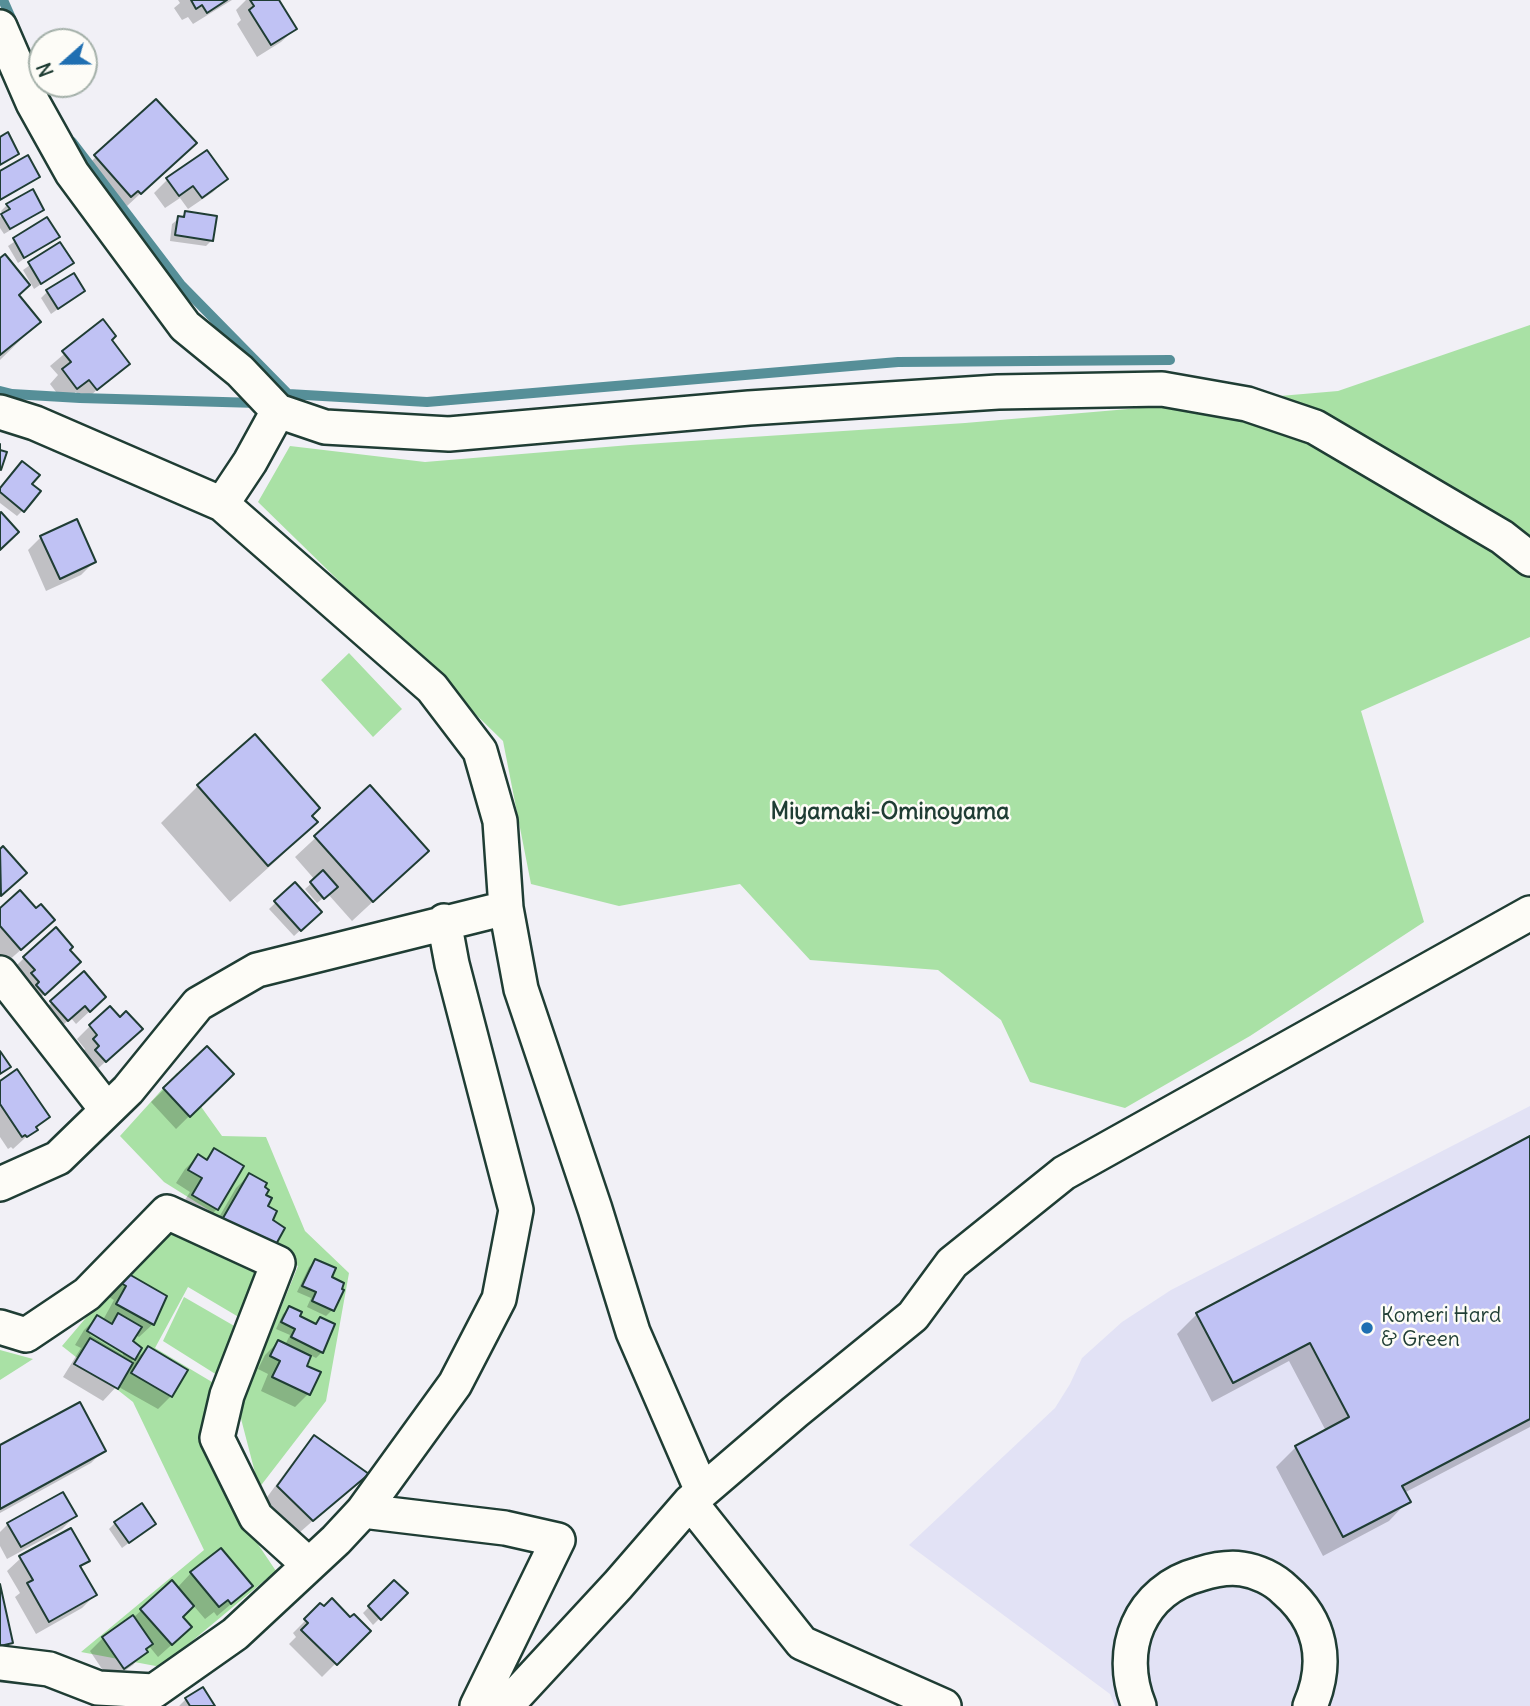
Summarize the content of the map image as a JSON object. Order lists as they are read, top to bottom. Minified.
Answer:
{"districts":["Miyamaki-Ominoyama"],"places":["Komeri Hard & Green"],"north":"left"}
